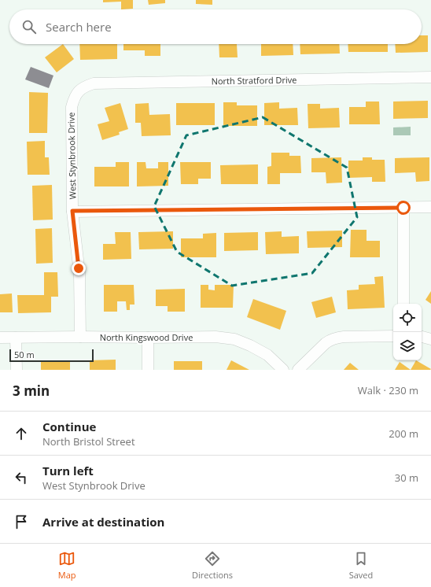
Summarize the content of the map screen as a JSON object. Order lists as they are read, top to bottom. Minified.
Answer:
{"streets":{"street":["North Stratford Drive","West Stynbrook Drive","North Kingswood Drive"]},"crossings":[["North Stratford Drive","West Stynbrook Drive"],["West Stynbrook Drive","North Kingswood Drive"]],"scale_bar":"50 m","page":{"search":"Search here","scale":"50 m","heading":["3 min","Walk · 230 m"],"list":[["Continue","North Bristol Street","200 m"],["Turn left","West Stynbrook Drive","30 m"],"Arrive at destination"],"nav":["Map","Directions","Saved"]}}
